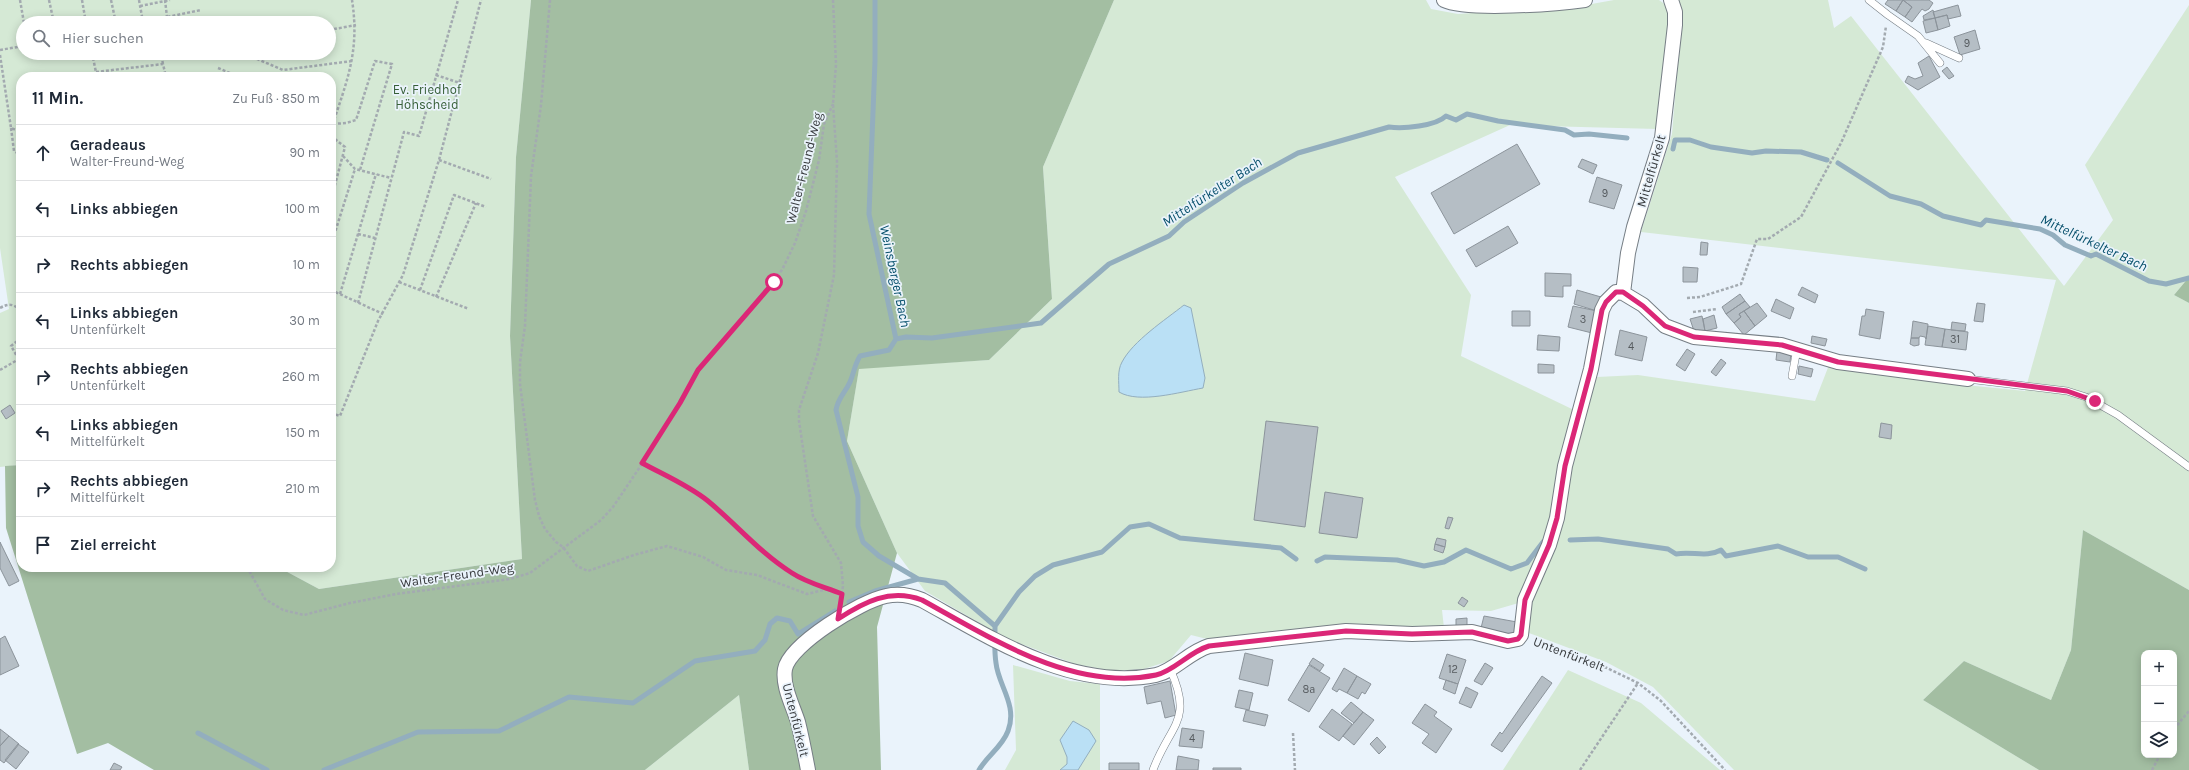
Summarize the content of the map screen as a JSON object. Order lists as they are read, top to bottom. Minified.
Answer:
{"streets":{"street":["Mittelfürkelt","Untenfürkelt"],"path":["Walter-Freund-Weg"]},"water":["Mittelfürkelter Bach","Weinsberger Bach"],"parks":["Ev. Friedhof Höhscheid"],"house_numbers":["9","9","3","31","4","12","8a","4"],"page":{"search":"Hier suchen","heading":["11 Min.","Zu Fuß · 850 m"],"list":[["Geradeaus","Walter-Freund-Weg","90 m"],["Links abbiegen","100 m"],["Rechts abbiegen","10 m"],["Links abbiegen","Untenfürkelt","30 m"],["Rechts abbiegen","Untenfürkelt","260 m"],["Links abbiegen","Mittelfürkelt","150 m"],["Rechts abbiegen","Mittelfürkelt","210 m"],"Ziel erreicht"],"map_buttons":["+","−"]}}
